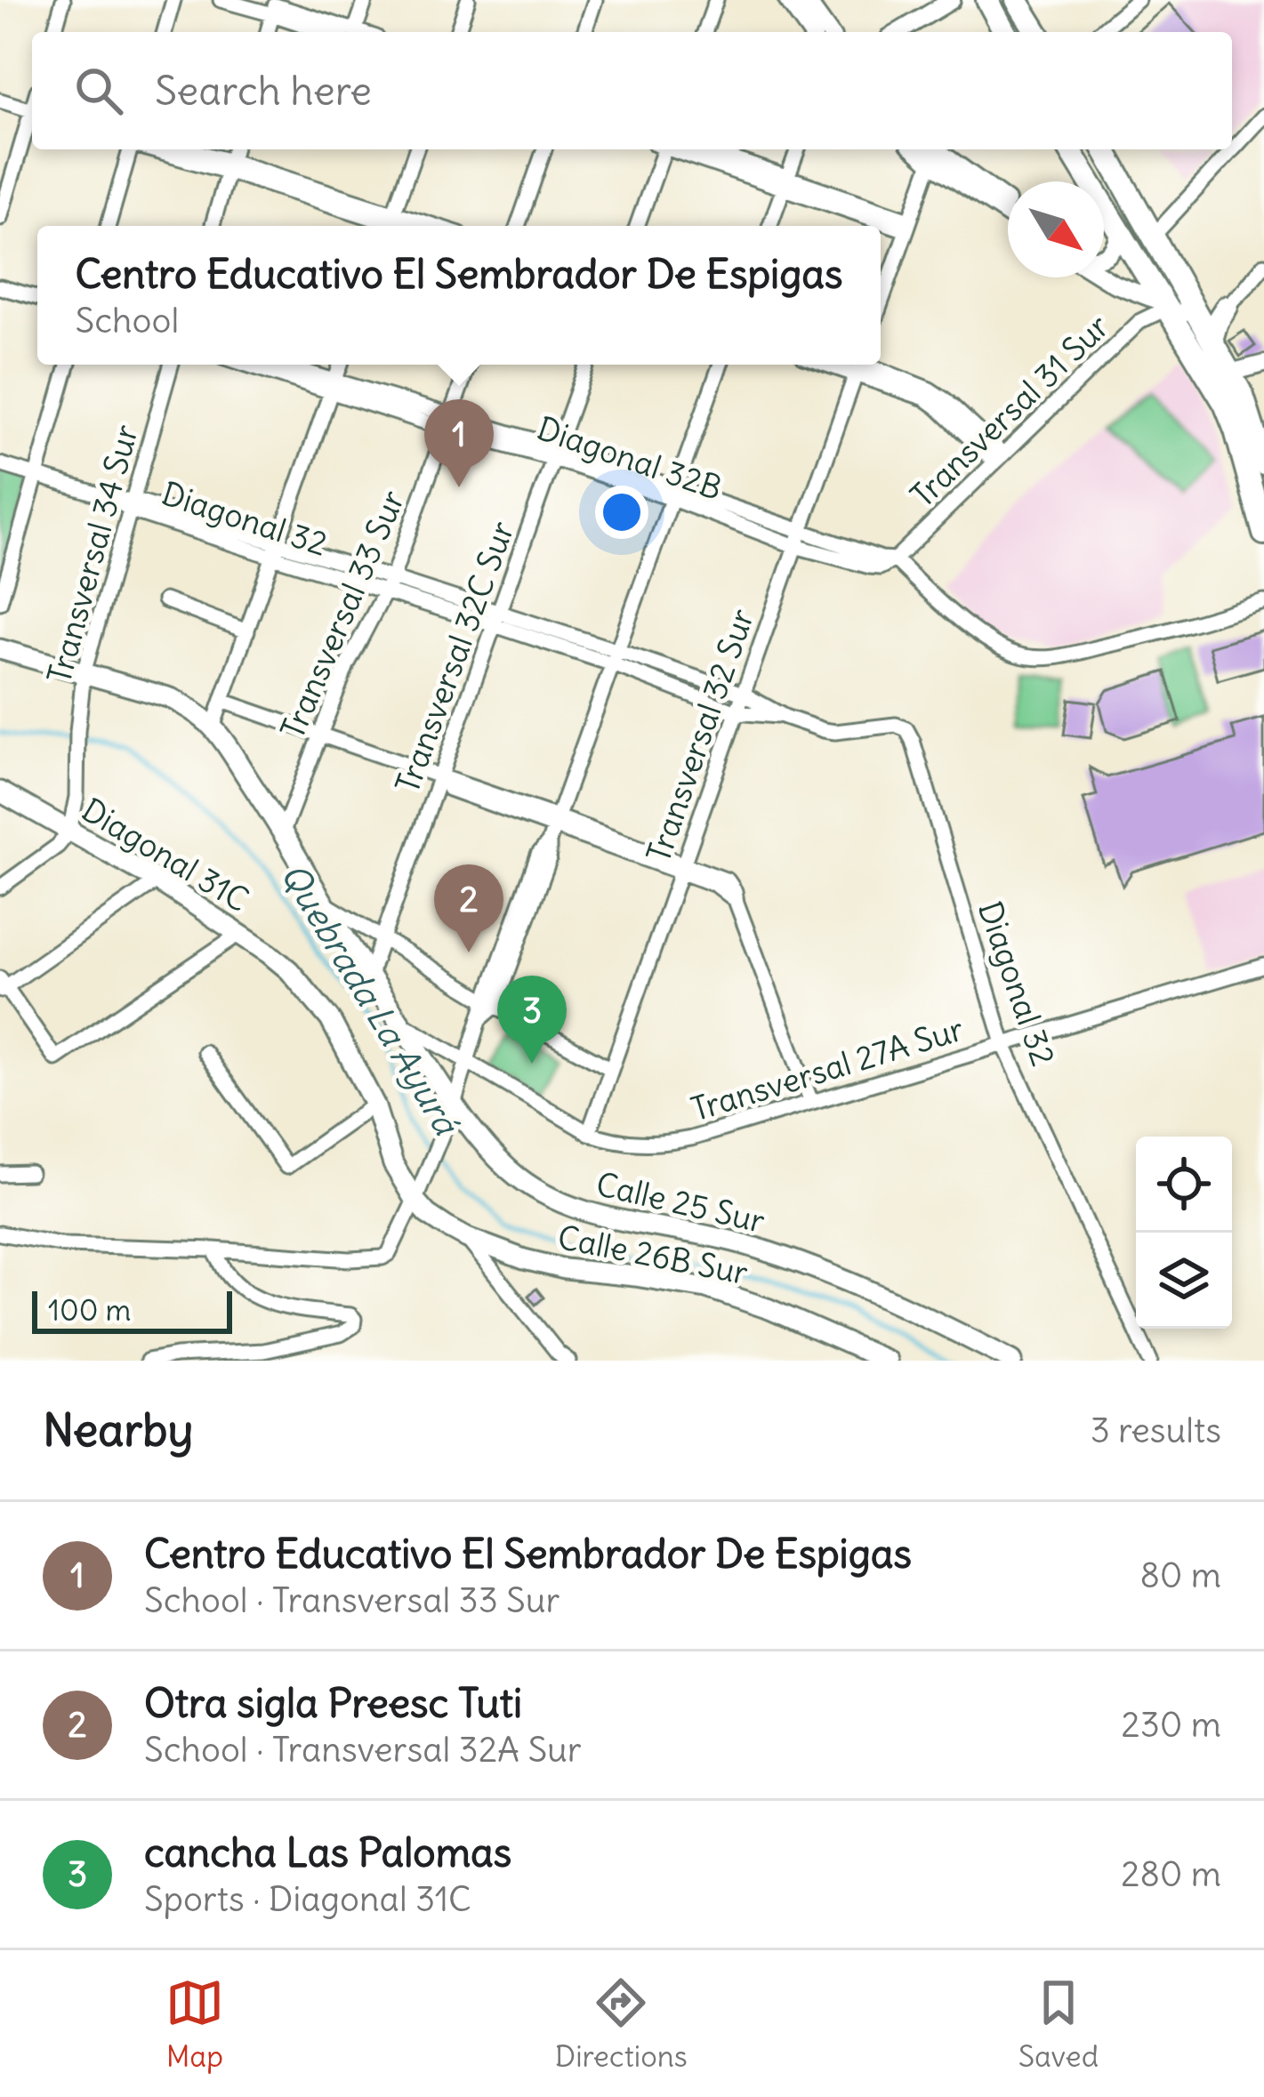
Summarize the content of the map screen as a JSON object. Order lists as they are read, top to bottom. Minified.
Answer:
{"streets":{"main road":["Diagonal 31C","Calle 25 Sur","Calle 26B Sur"],"street":["Transversal 31 Sur","Diagonal 32B","Diagonal 32","Transversal 34 Sur","Transversal 33 Sur","Transversal 32C Sur","Transversal 32 Sur","Transversal 27A Sur"]},"crossings":[["Transversal 31 Sur","Diagonal 32B"],["Diagonal 32B","Transversal 33 Sur"],["Diagonal 32B","Transversal 32C Sur"],["Diagonal 32B","Transversal 32 Sur"],["Diagonal 32","Transversal 34 Sur"],["Diagonal 32","Transversal 33 Sur"],["Diagonal 32","Transversal 32C Sur"],["Diagonal 32","Transversal 32 Sur"],["Diagonal 32","Transversal 27A Sur"],["Transversal 34 Sur","Diagonal 31C"],["Transversal 34 Sur","Calle 25 Sur"],["Transversal 33 Sur","Calle 25 Sur"],["Transversal 32C Sur","Calle 25 Sur"],["Transversal 32 Sur","Transversal 27A Sur"],["Diagonal 31C","Calle 26B Sur"]],"water":["Quebrada La Ayurá"],"scale_bar":"100 m","north":"bottom right","page":{"search":"Search here","popup":["Centro Educativo El Sembrador De Espigas","School"],"pins":["1","2","3"],"scale":"100 m","heading":["Nearby","3 results"],"list":[{"mark":"1","name":"Centro Educativo El Sembrador De Espigas","note":"School · Transversal 33 Sur","value":"80 m"},{"mark":"2","name":"Otra sigla Preesc Tuti","note":"School · Transversal 32A Sur","value":"230 m"},{"mark":"3","name":"cancha Las Palomas","note":"Sports · Diagonal 31C","value":"280 m"}],"nav":["Map","Directions","Saved"]}}
